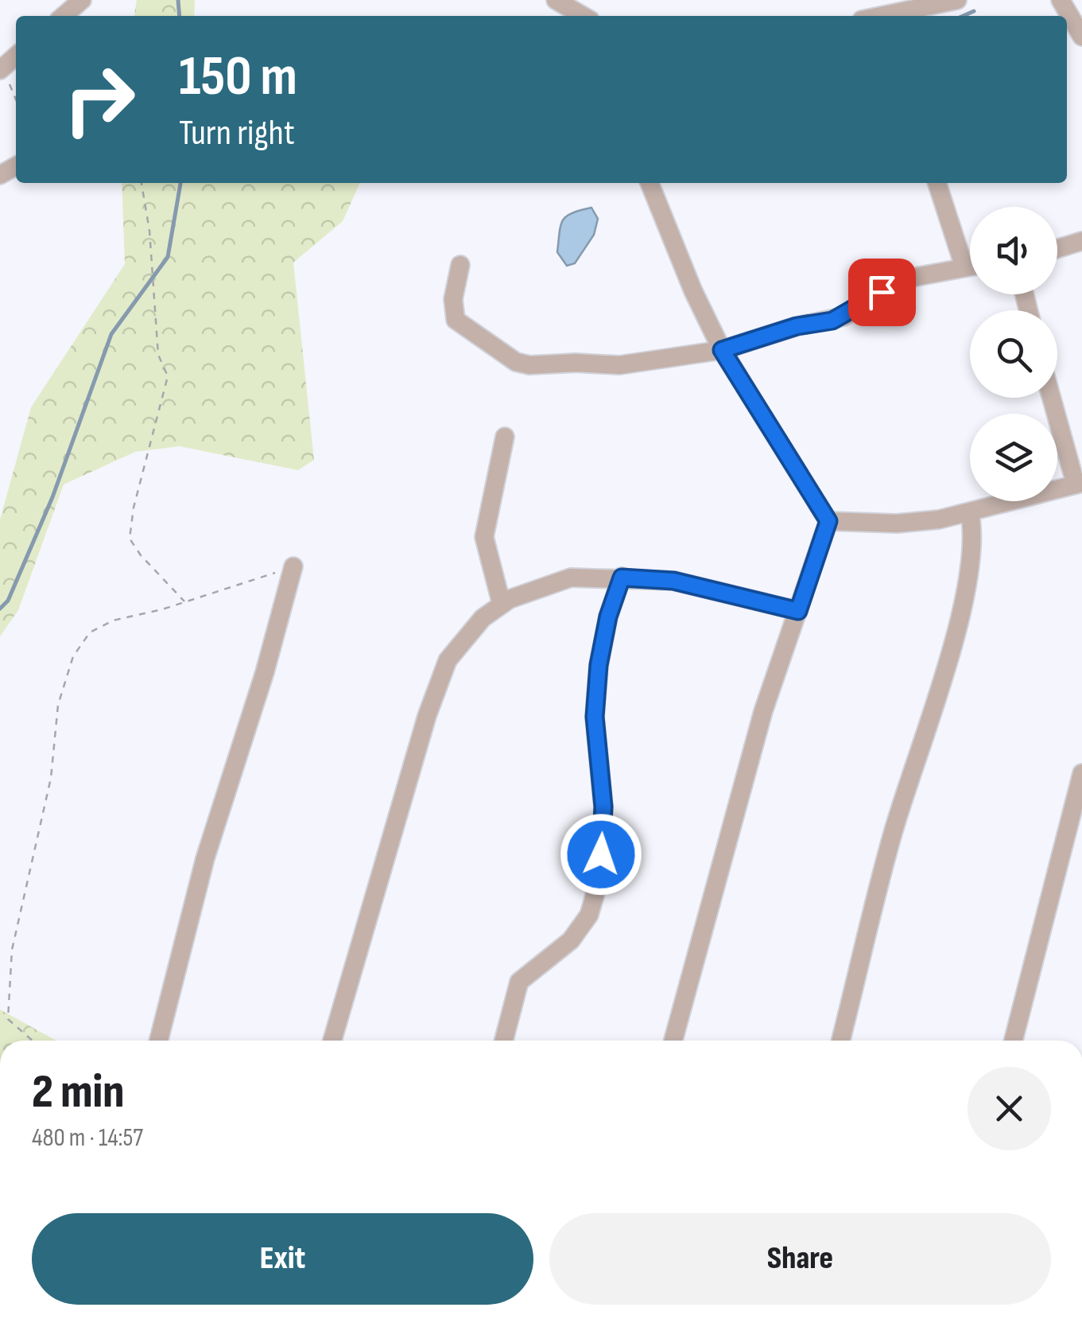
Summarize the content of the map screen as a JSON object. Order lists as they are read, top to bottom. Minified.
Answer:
{"page":{"turn":["150 m","Turn right"],"heading":["2 min","480 m · 14:57"],"buttons":["Exit","Share"]}}
